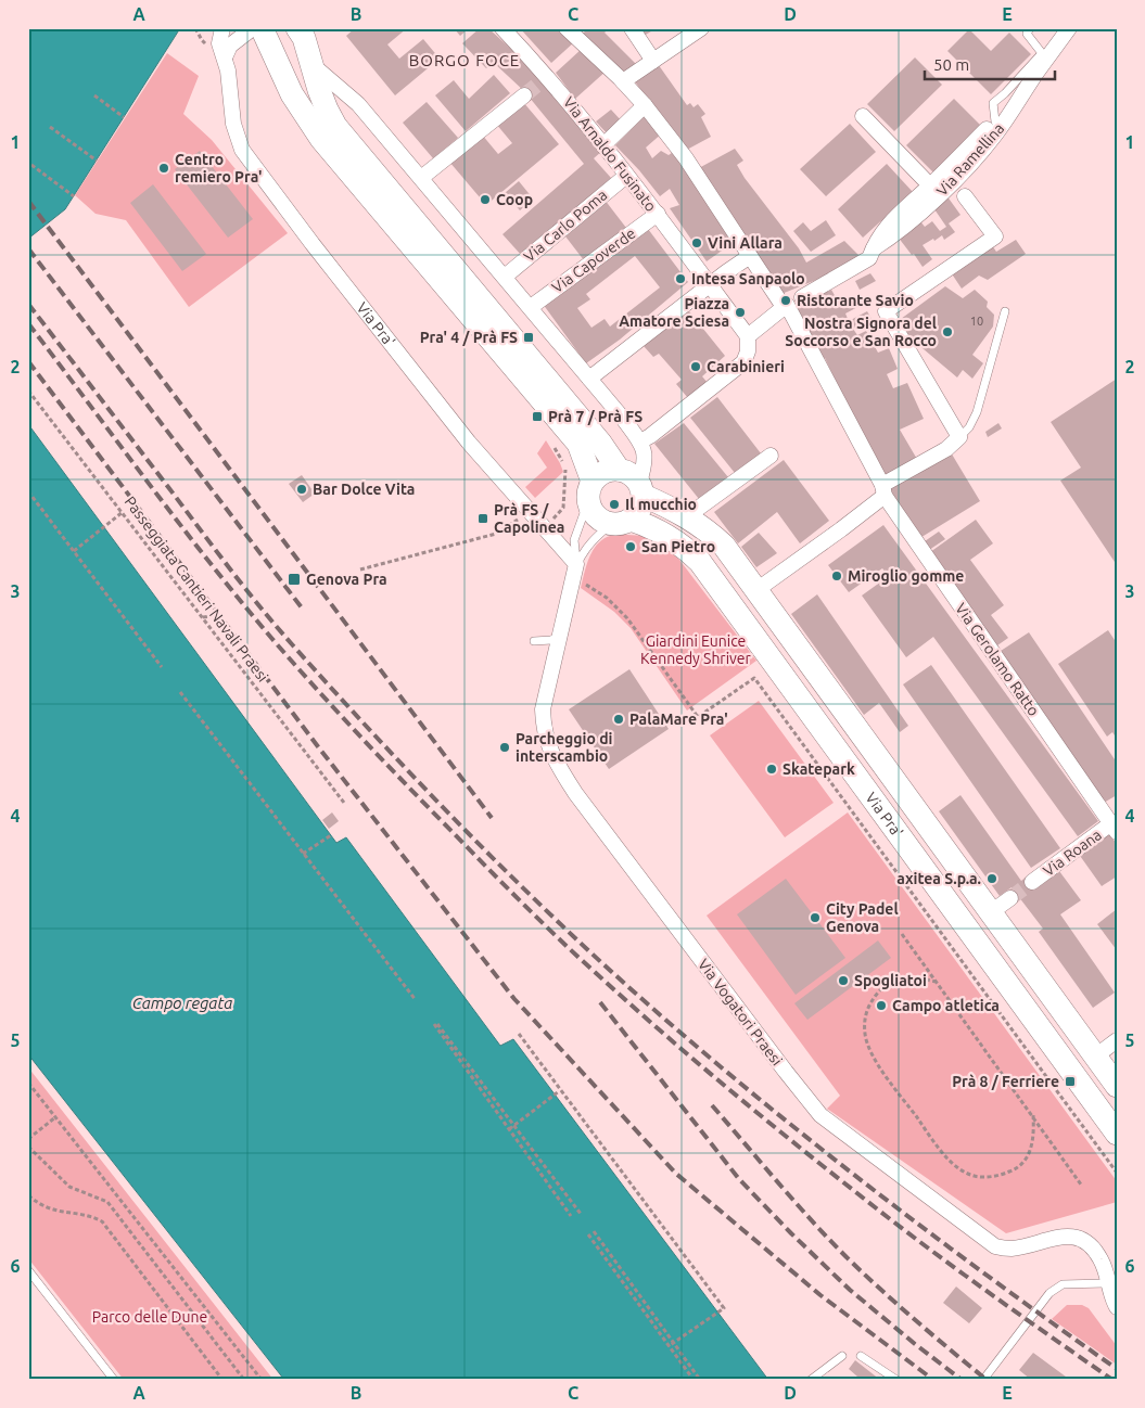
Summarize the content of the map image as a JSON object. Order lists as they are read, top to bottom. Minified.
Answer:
{"streets":{"main road":["Via Pra'"],"street":["Via Arnaldo Fusinato","Via Ramellina","Via Carlo Poma","Via Capoverde","Via Gerolamo Ratto","Via Roana","Via Vogatori Praesi"],"path":["Passeggiata Cantieri Navali Praesi"]},"crossings":[["Via Arnaldo Fusinato","Via Carlo Poma"],["Via Arnaldo Fusinato","Via Capoverde"],["Via Pra'","Via Vogatori Praesi"],["Via Gerolamo Ratto","Via Roana"]],"districts":["BORGO FOCE"],"water":["Campo regata"],"parks":["Giardini Eunice Kennedy Shriver","Parco delle Dune"],"places":{"other":["Centro remiero Pra'","Coop","Vini Allara","Intesa Sanpaolo","Ristorante Savio","Piazza Amatore Sciesa","Nostra Signora del Soccorso e San Rocco","Carabinieri","Bar Dolce Vita","Il mucchio","San Pietro","Miroglio gomme","PalaMare Pra'","Parcheggio di interscambio","Skatepark","axitea S.p.a.","City Padel Genova","Spogliatoi","Campo atletica"],"transit":["Pra' 4 / Prà FS","Prà 7 / Prà FS","Prà FS / Capolinea","Genova Pra","Prà 8 / Ferriere"]},"house_numbers":["10"],"scale_bar":"50 m","grid":{"columns":["A","B","C","D","E"],"rows":["1","2","3","4","5","6"]}}
